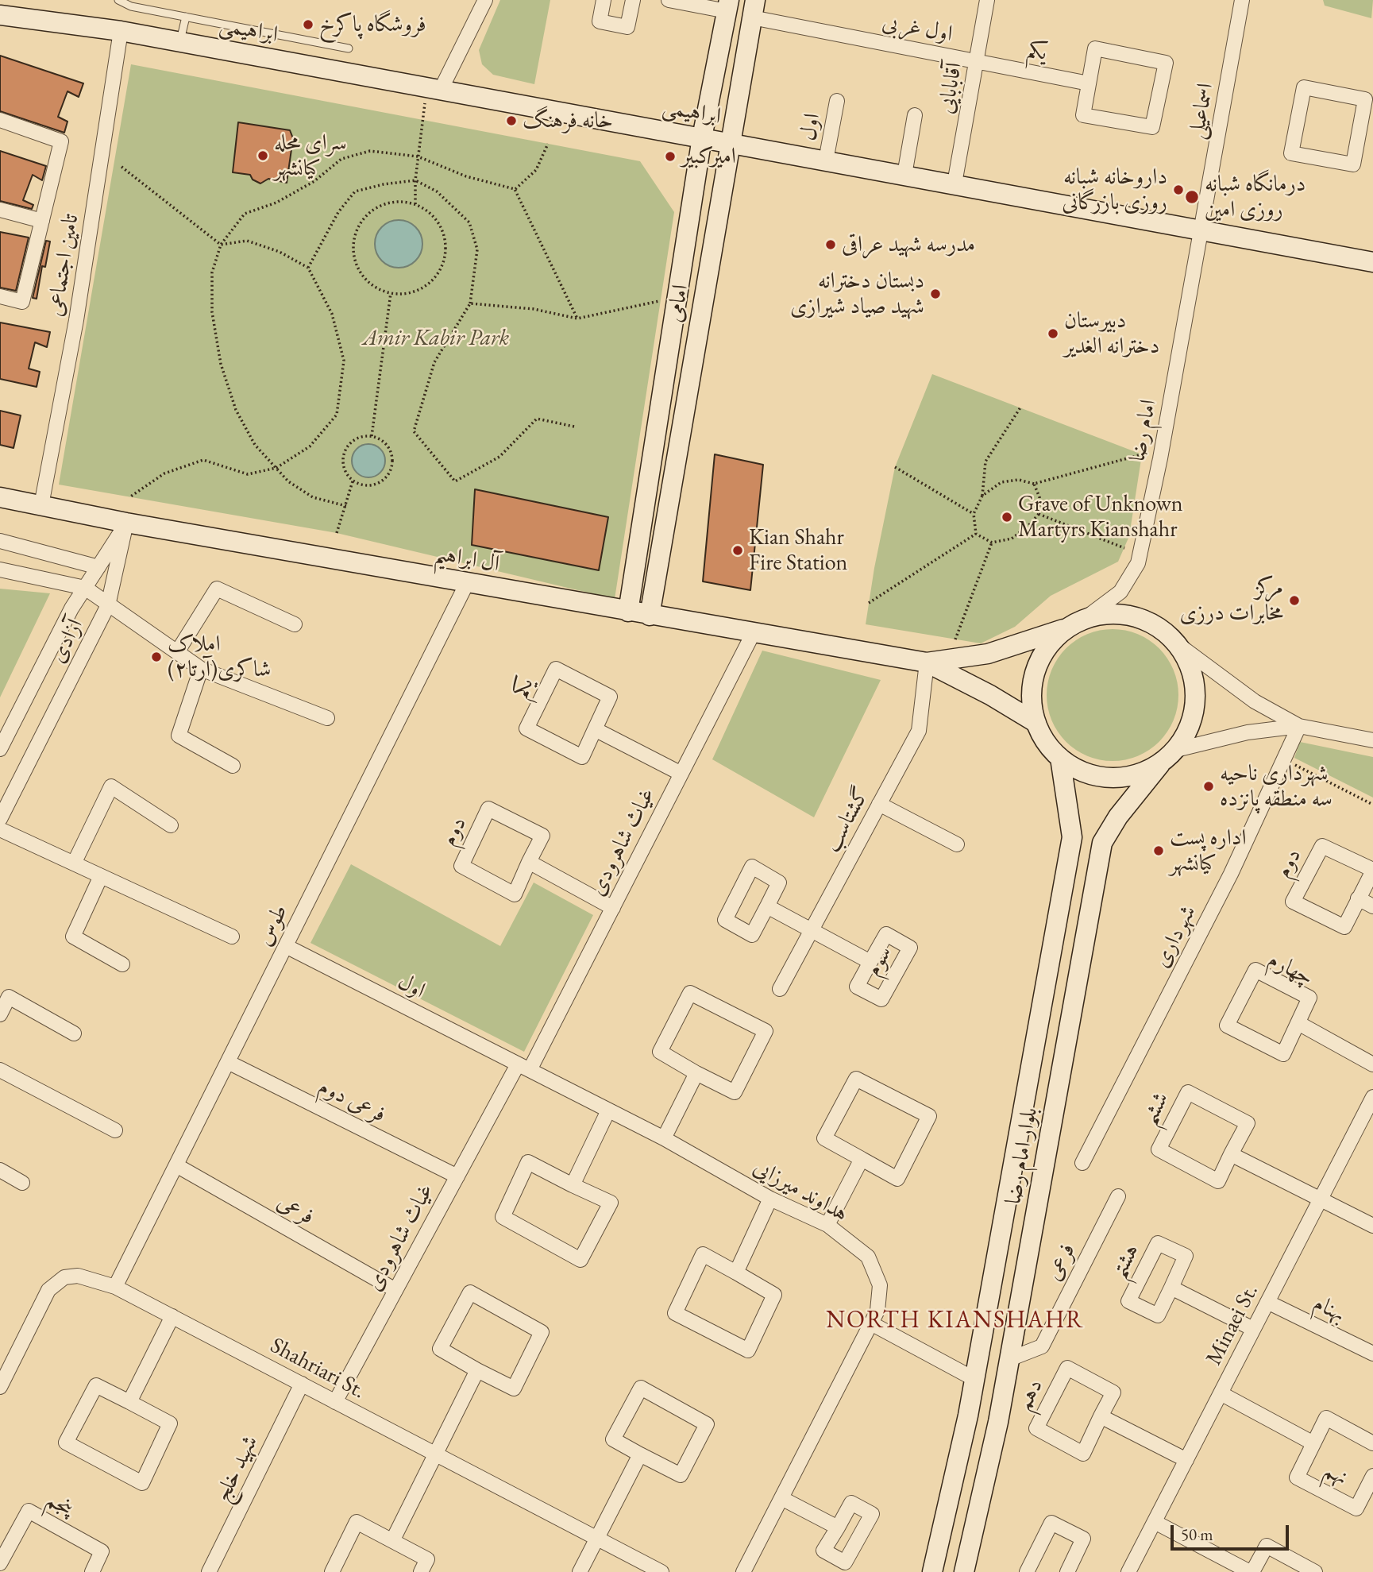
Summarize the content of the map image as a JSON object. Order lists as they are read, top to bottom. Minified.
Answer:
{"streets":{"main road":["ابراهیمی","امامی","آل ابراهیم","بلوار امام رضا"],"street":["اول غربی","یکم","آقابابایی","اسماعیلی","اول","تامین اجتماعی","امام رضا","آزادی","گشتاسب","دوم","غیاث شاهرودی","طوس","شهرداری","سوم","چهارم","فرعی دوم","ششم","هداوند میرزایی","فرعی","هشتم","بهنام","Minaei St.","Shahriari St.","دهم","شهید خلج","نهم","پنجم"]},"crossings":[["اول غربی","یکم"],["اول غربی","آقابابایی"],["اول غربی","امامی"],["ابراهیمی","آقابابایی"],["ابراهیمی","اسماعیلی"],["ابراهیمی","اول"],["ابراهیمی","تامین اجتماعی"],["ابراهیمی","امامی"],["ابراهیمی","امام رضا"],["یکم","آقابابایی"],["اسماعیلی","امام رضا"],["اول","غیاث شاهرودی"],["اول","طوس"],["اول","هداوند میرزایی"],["تامین اجتماعی","آل ابراهیم"],["امامی","آل ابراهیم"],["امام رضا","بلوار امام رضا"],["آل ابراهیم","آزادی"],["آل ابراهیم","گشتاسب"],["آل ابراهیم","غیاث شاهرودی"],["آل ابراهیم","طوس"],["گشتاسب","سوم"],["غیاث شاهرودی","فرعی دوم"],["غیاث شاهرودی","هداوند میرزایی"],["غیاث شاهرودی","فرعی"],["غیاث شاهرودی","Shahriari St."],["طوس","فرعی دوم"],["طوس","فرعی"],["طوس","Shahriari St."],["بلوار امام رضا","فرعی"],["بهنام","Minaei St."],["Minaei St.","نهم"],["Shahriari St.","شهید خلج"]],"districts":["NORTH KIANSHAHR"],"parks":["Amir Kabir Park"],"places":["فروشگاه پاکرخ","خانه فرهنگ","سرای محله کیانشهر","امیرکبیر","داروخانه شبانه روزی بازرگانی","درمانگاه شبانه روزی امین","مدرسه شهید عراقی","دبستان دخترانه شهید صیاد شیرازی","دبیرستان دخترانه الغدیر","Grave of Unknown Martyrs Kianshahr","Kian Shahr Fire Station","مرکز مخابرات درزی","املاک شاکری(آرتا۲)","شهرداری ناحیه سه منطقه پانزده","اداره پست کیانشهر"],"scale_bar":"50 m"}
